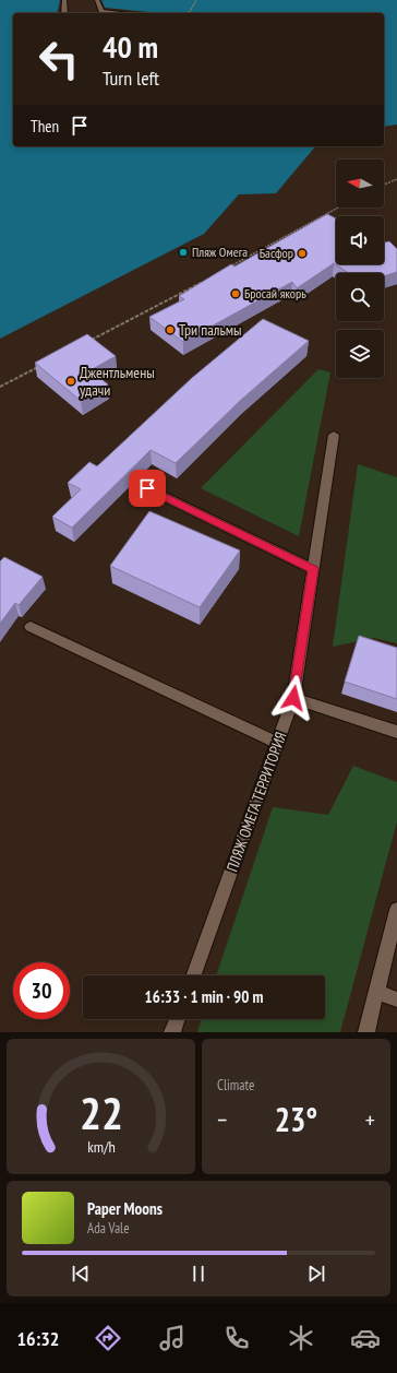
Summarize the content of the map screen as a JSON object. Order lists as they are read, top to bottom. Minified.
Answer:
{"streets":{"street":["ПЛЯЖ ОМЕГА ТЕРРИТОРИЯ"]},"places":["Пляж Омега","Басфор","Бросай якорь","Три пальмы","Джентльмены удачи"],"north":"left","page":{"turn":["40 m","Turn left"],"then":"Then","limit":"30","trip":"16:33 · 1 min · 90 m","tile":"Climate","heat":["−","23°","+"],"song":["Paper Moons","Ada Vale"],"tabs":"16:32","gauge":["22","km/h"]}}
